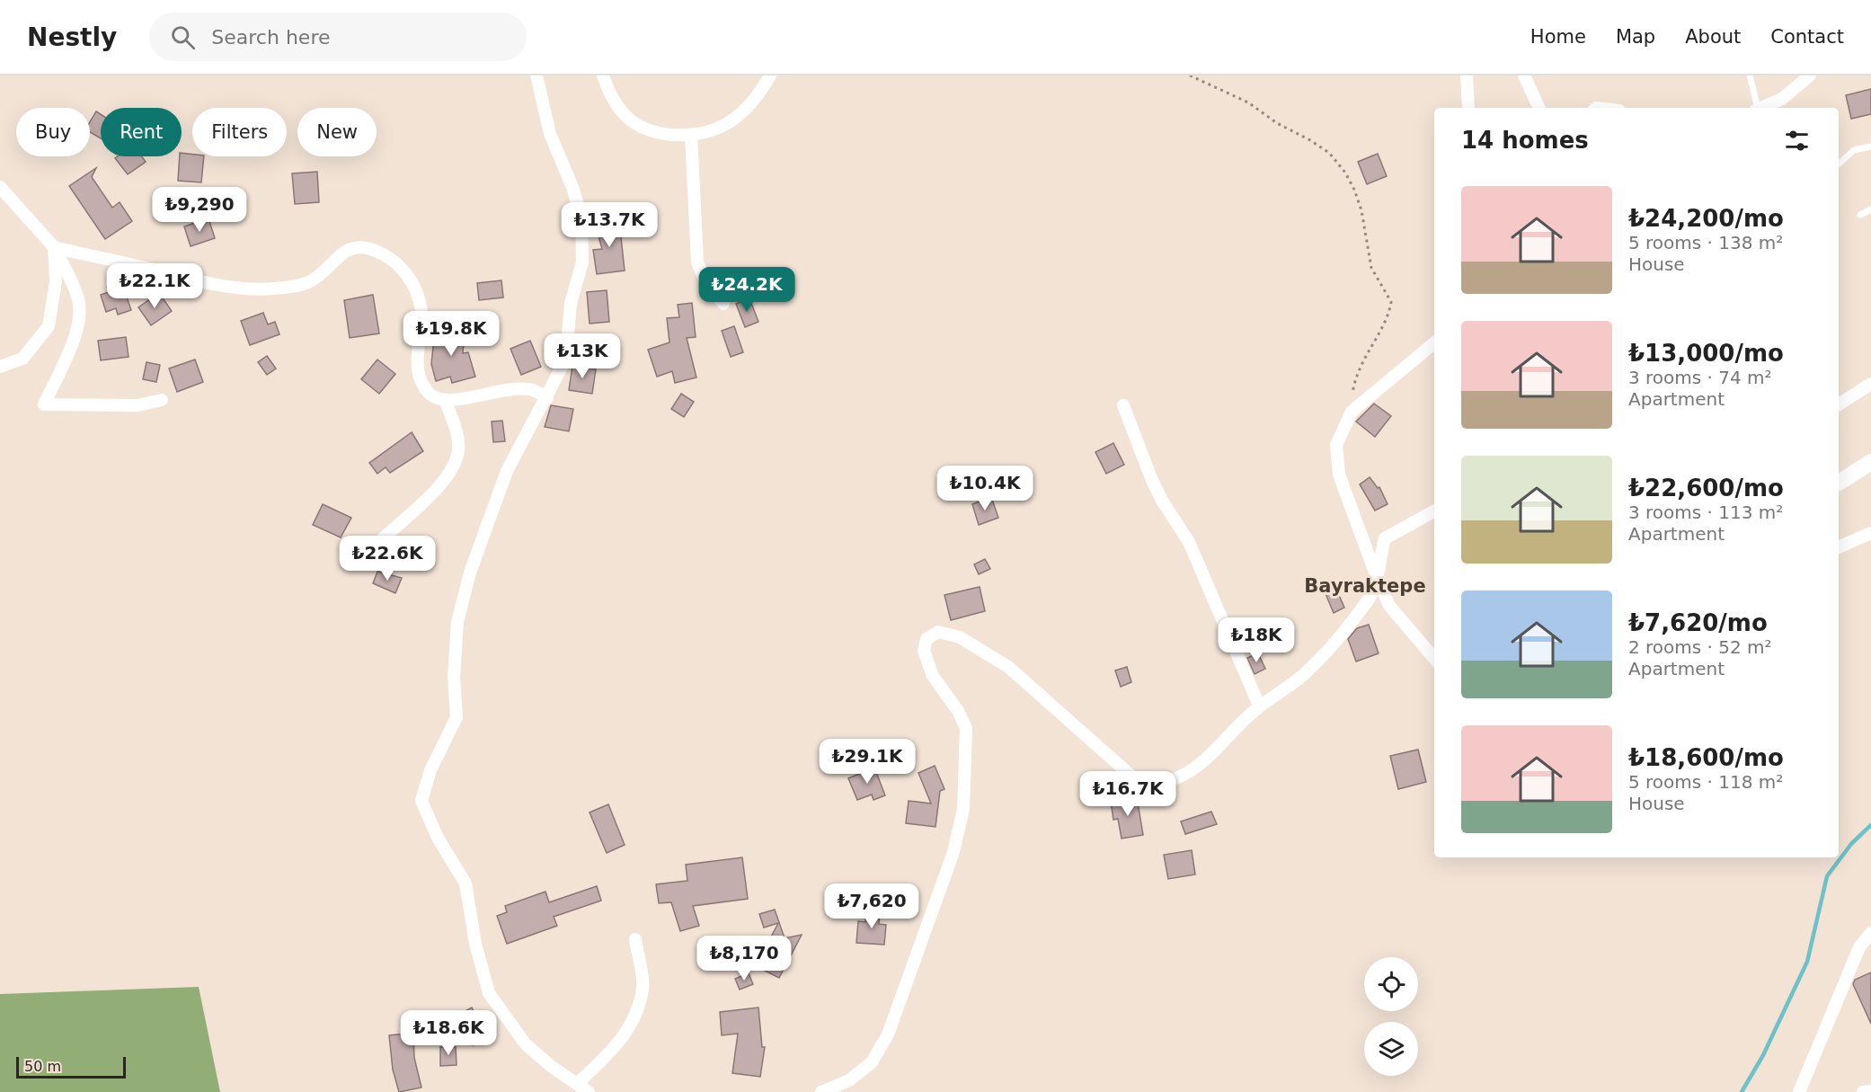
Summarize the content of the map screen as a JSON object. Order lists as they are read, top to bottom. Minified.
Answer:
{"districts":["Bayraktepe"],"scale_bar":"50 m","page":{"header":"Nestly","search":"Search here","nav":["Home","Map","About","Contact"],"chip":["Buy","Rent","Filters","New"],"heading":"14 homes","list":[{"name":"₺24,200/mo","note":"5 rooms · 138 m² · House"},{"name":"₺13,000/mo","note":"3 rooms · 74 m² · Apartment"},{"name":"₺22,600/mo","note":"3 rooms · 113 m² · Apartment"},{"name":"₺7,620/mo","note":"2 rooms · 52 m² · Apartment"},{"name":"₺18,600/mo","note":"5 rooms · 118 m² · House"}],"price":["₺9,290","₺13.7K","₺22.1K","₺24.2K","₺19.8K","₺13K","₺10.4K","₺22.6K","₺18K","₺29.1K","₺16.7K","₺7,620","₺8,170","₺18.6K"],"scale":"50 m"}}
